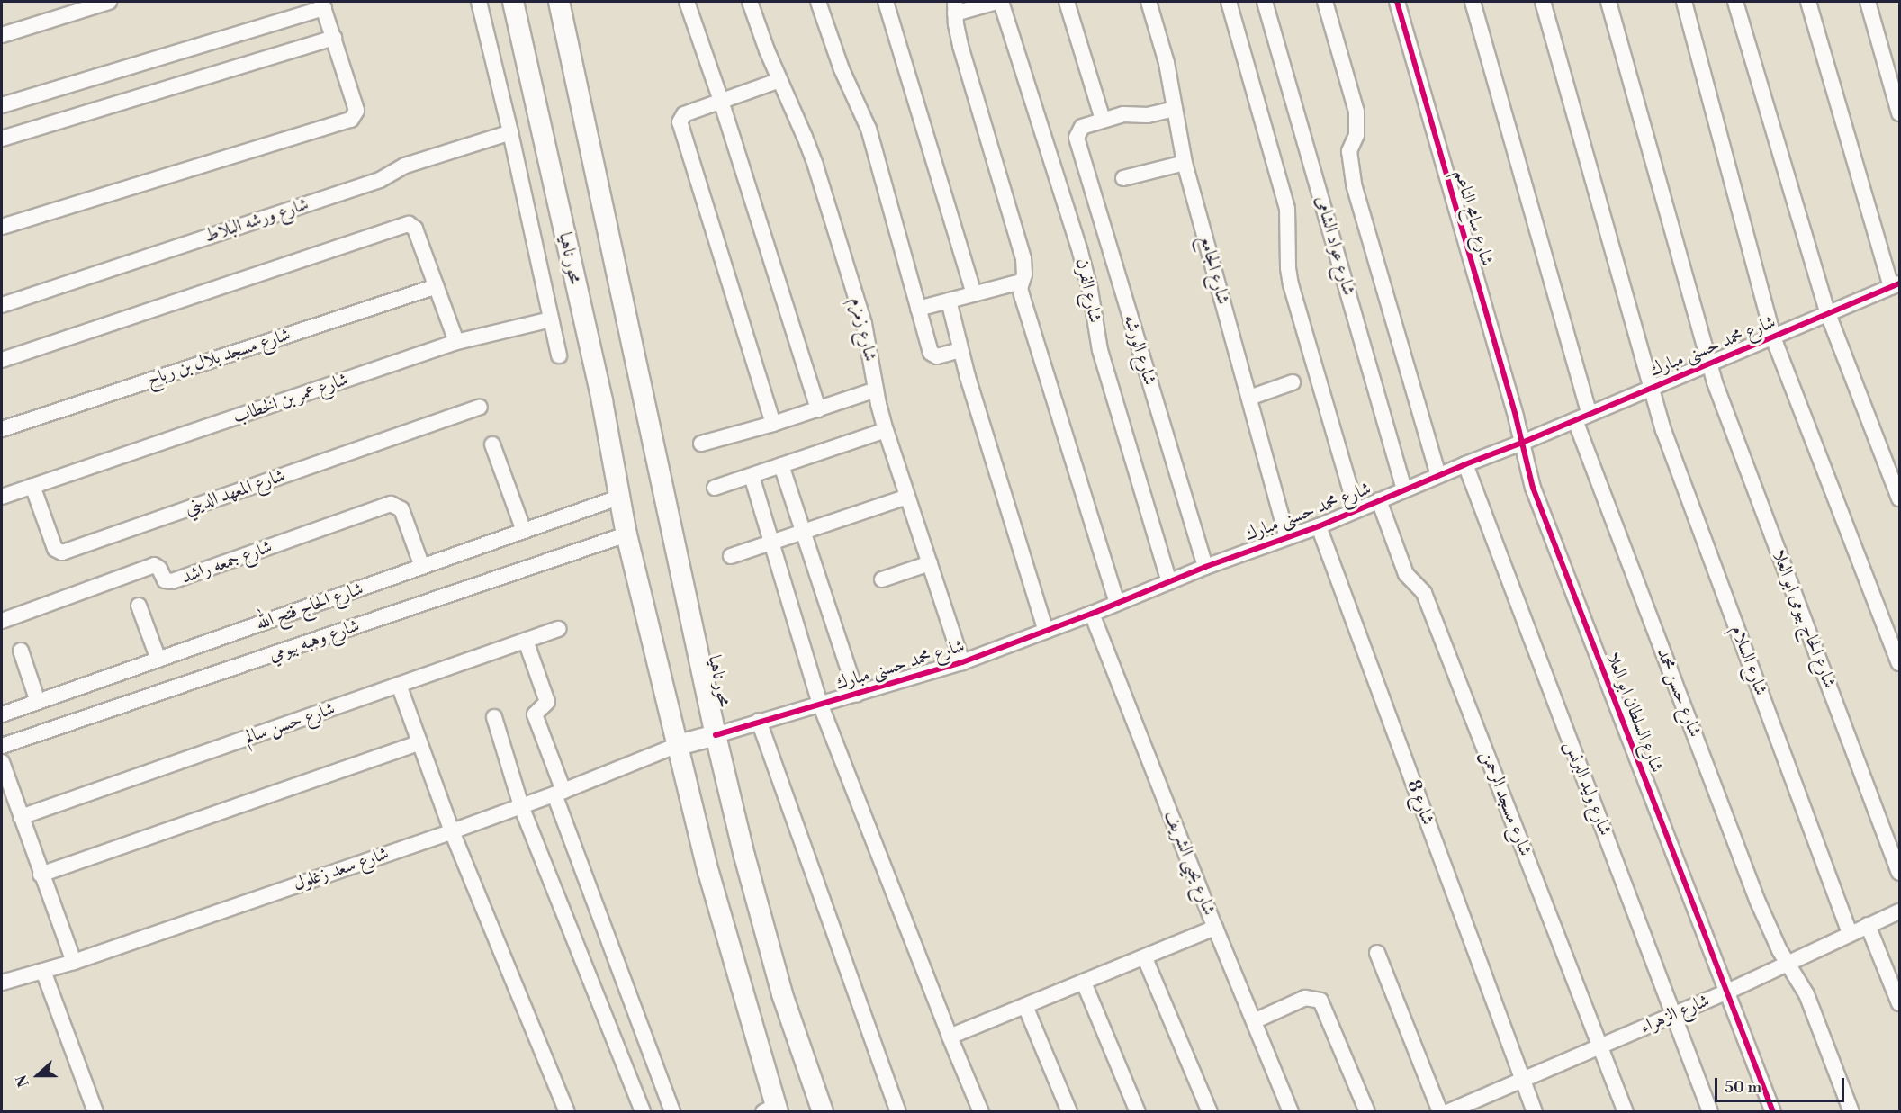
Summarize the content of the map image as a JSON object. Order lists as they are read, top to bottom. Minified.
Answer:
{"streets":{"main road":["محور ناهيا"],"street":["شارع سامح الناعم","شارع ورشه البلاط","شارع عواد الشامى","شارع الجامع","شارع الفرن","شارع زمزم","شارع محمد حسنى مبارك","شارع الورشه","شارع مسجد بلال بن رباح","شارع عمر بن الخطاب","شارع المعهد الديني","شارع جمعه راشد","شارع الحاج فتح الله","شارع الحاج بيومى ابو العلا","شارع وهبه بيومي","شارع السلام","شارع حسن محمد","شارع السلطان ابو العلا","شارع حسن سالم","شارع وليد البرنس","شارع 8","شارع مسجد الرحمن","شارع يحيى الشريف","شارع سعد زغلول","شارع الزهراء"]},"crossings":[["شارع سامح الناعم","شارع محمد حسنى مبارك"],["شارع سامح الناعم","شارع السلطان ابو العلا"],["شارع عواد الشامى","شارع محمد حسنى مبارك"],["محور ناهيا","شارع محمد حسنى مبارك"],["محور ناهيا","شارع الحاج فتح الله"],["محور ناهيا","شارع وهبه بيومي"],["محور ناهيا","شارع سعد زغلول"],["شارع الجامع","شارع محمد حسنى مبارك"],["شارع الفرن","شارع محمد حسنى مبارك"],["شارع زمزم","شارع محمد حسنى مبارك"],["شارع محمد حسنى مبارك","شارع الورشه"],["شارع محمد حسنى مبارك","شارع الحاج بيومى ابو العلا"],["شارع محمد حسنى مبارك","شارع السلام"],["شارع محمد حسنى مبارك","شارع حسن محمد"],["شارع محمد حسنى مبارك","شارع السلطان ابو العلا"],["شارع محمد حسنى مبارك","شارع وليد البرنس"],["شارع محمد حسنى مبارك","شارع 8"],["شارع محمد حسنى مبارك","شارع مسجد الرحمن"],["شارع محمد حسنى مبارك","شارع يحيى الشريف"],["شارع عمر بن الخطاب","شارع المعهد الديني"],["شارع جمعه راشد","شارع الحاج فتح الله"],["شارع السلام","شارع الزهراء"],["شارع حسن محمد","شارع الزهراء"],["شارع السلطان ابو العلا","شارع الزهراء"],["شارع وليد البرنس","شارع الزهراء"],["شارع 8","شارع الزهراء"],["شارع مسجد الرحمن","شارع الزهراء"]],"scale_bar":"50 m","north":"left"}
